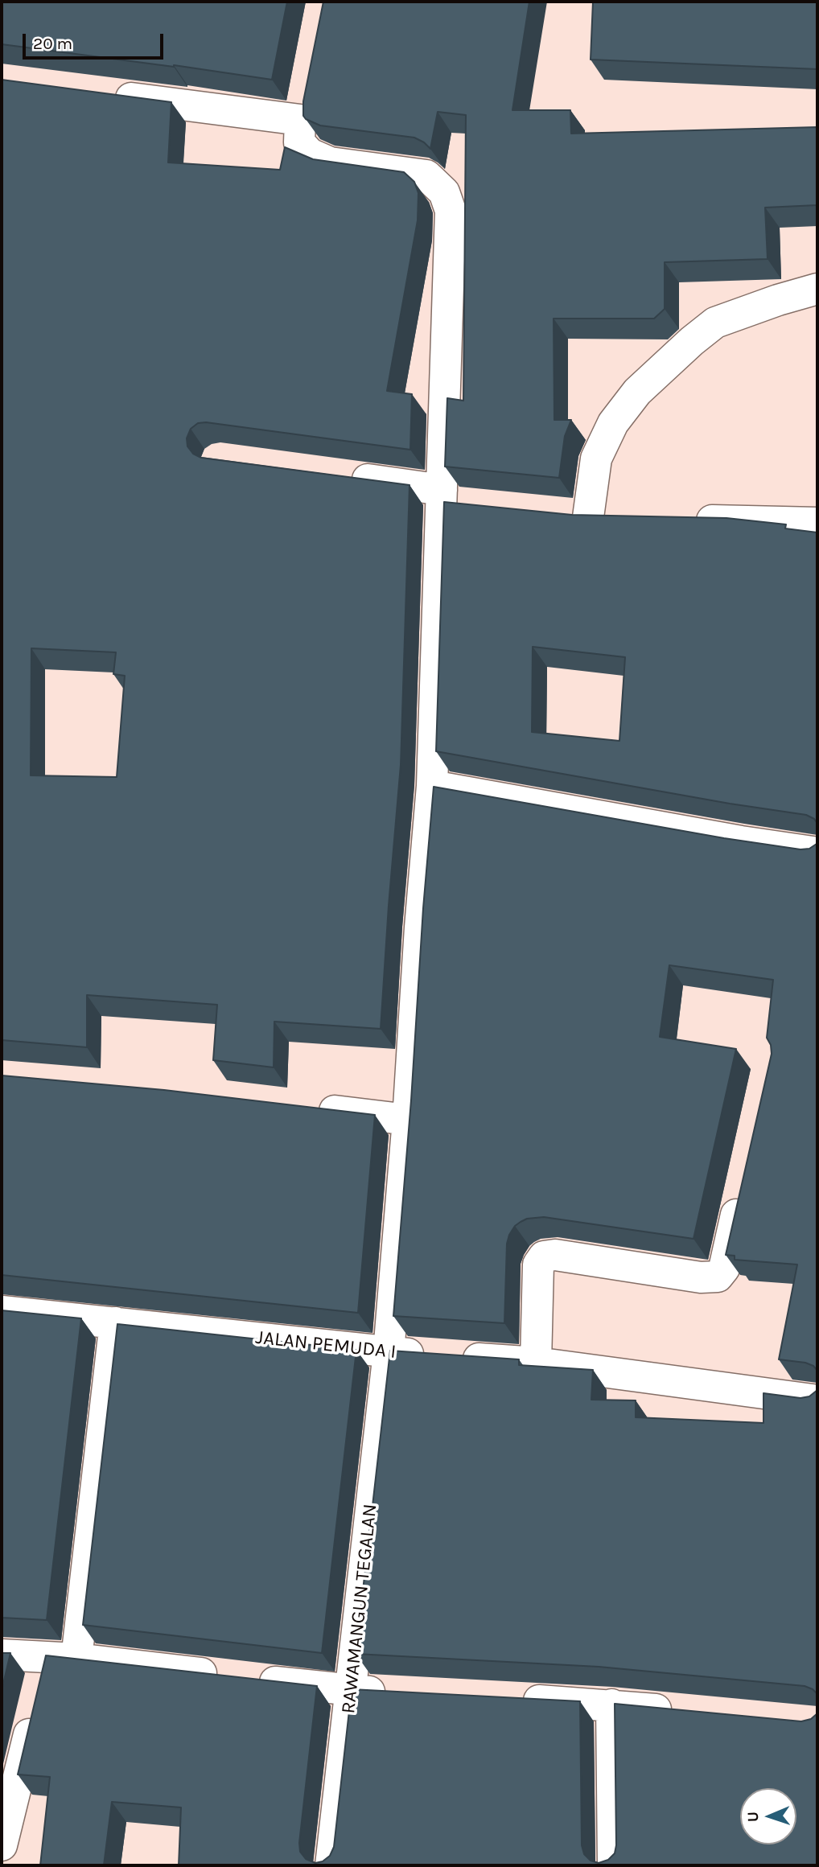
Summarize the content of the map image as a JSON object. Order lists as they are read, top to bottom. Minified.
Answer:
{"streets":{"street":["JALAN PEMUDA I","RAWAMANGUN TEGALAN"]},"crossings":[["JALAN PEMUDA I","RAWAMANGUN TEGALAN"]],"scale_bar":"20 m","north":"left"}
